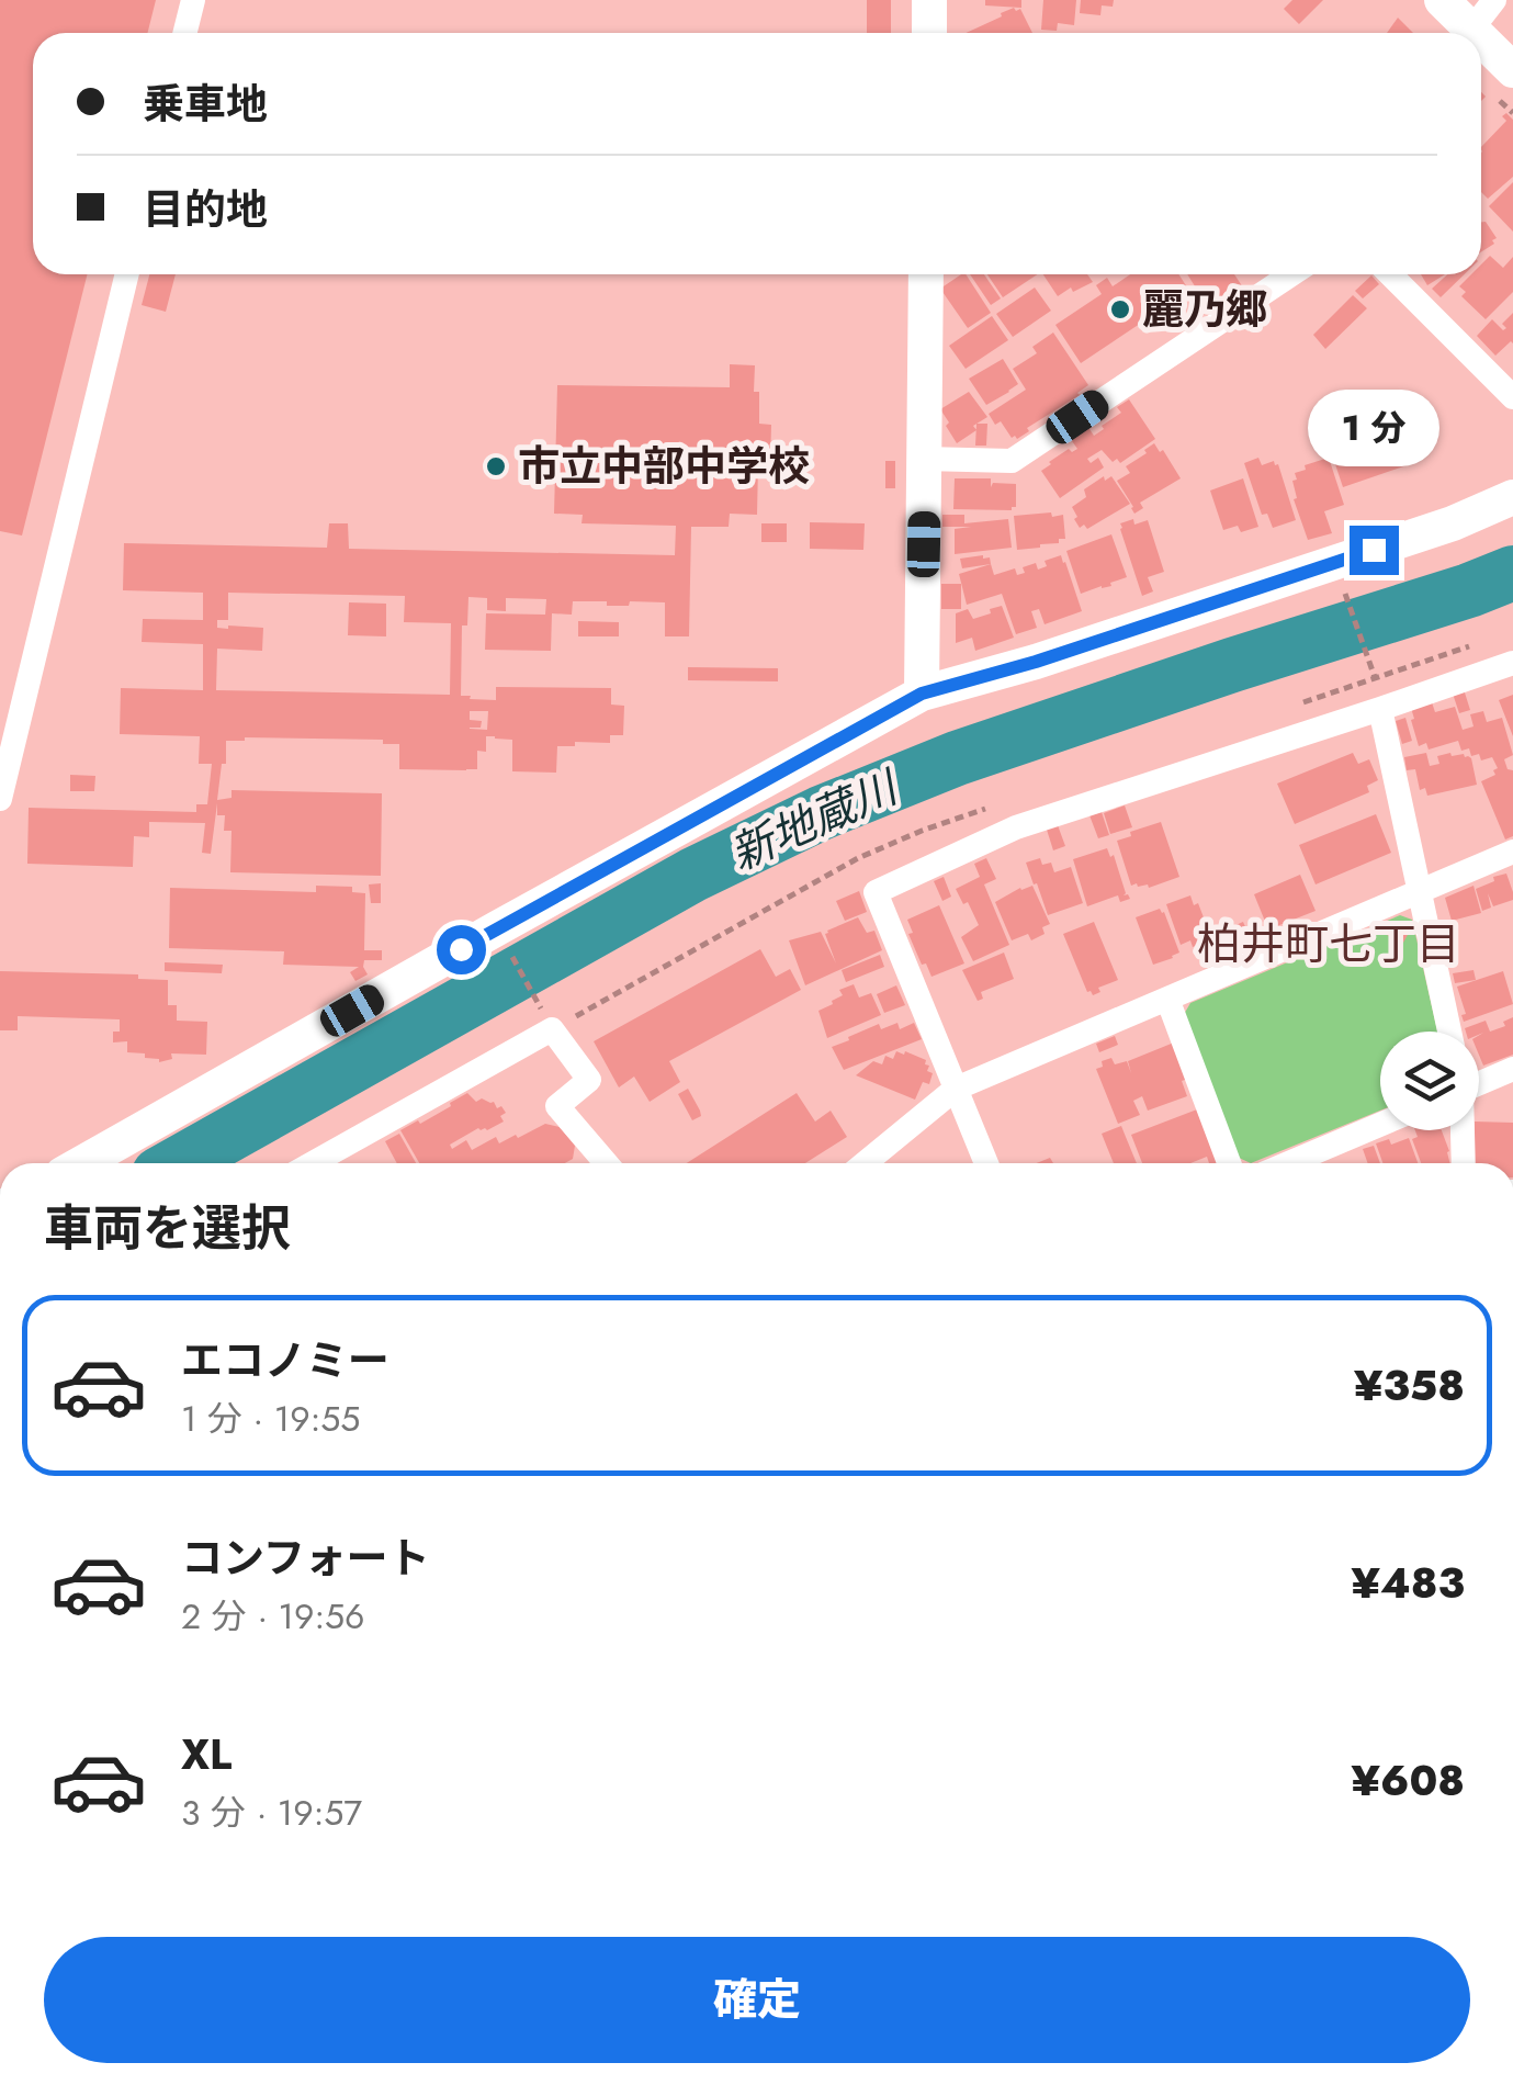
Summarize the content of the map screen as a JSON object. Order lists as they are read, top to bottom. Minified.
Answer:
{"districts":["柏井町七丁目"],"water":["新地蔵川"],"places":["麗乃郷","市立中部中学校"],"page":{"banner":["乗車地","目的地"],"bubble":"1 分","heading":"車両を選択","list":[{"name":"エコノミー","note":"1 分 · 19:55","value":"¥358"},{"name":"コンフォート","note":"2 分 · 19:56","value":"¥483"},{"name":"XL","note":"3 分 · 19:57","value":"¥608"}],"buttons":"確定"}}
